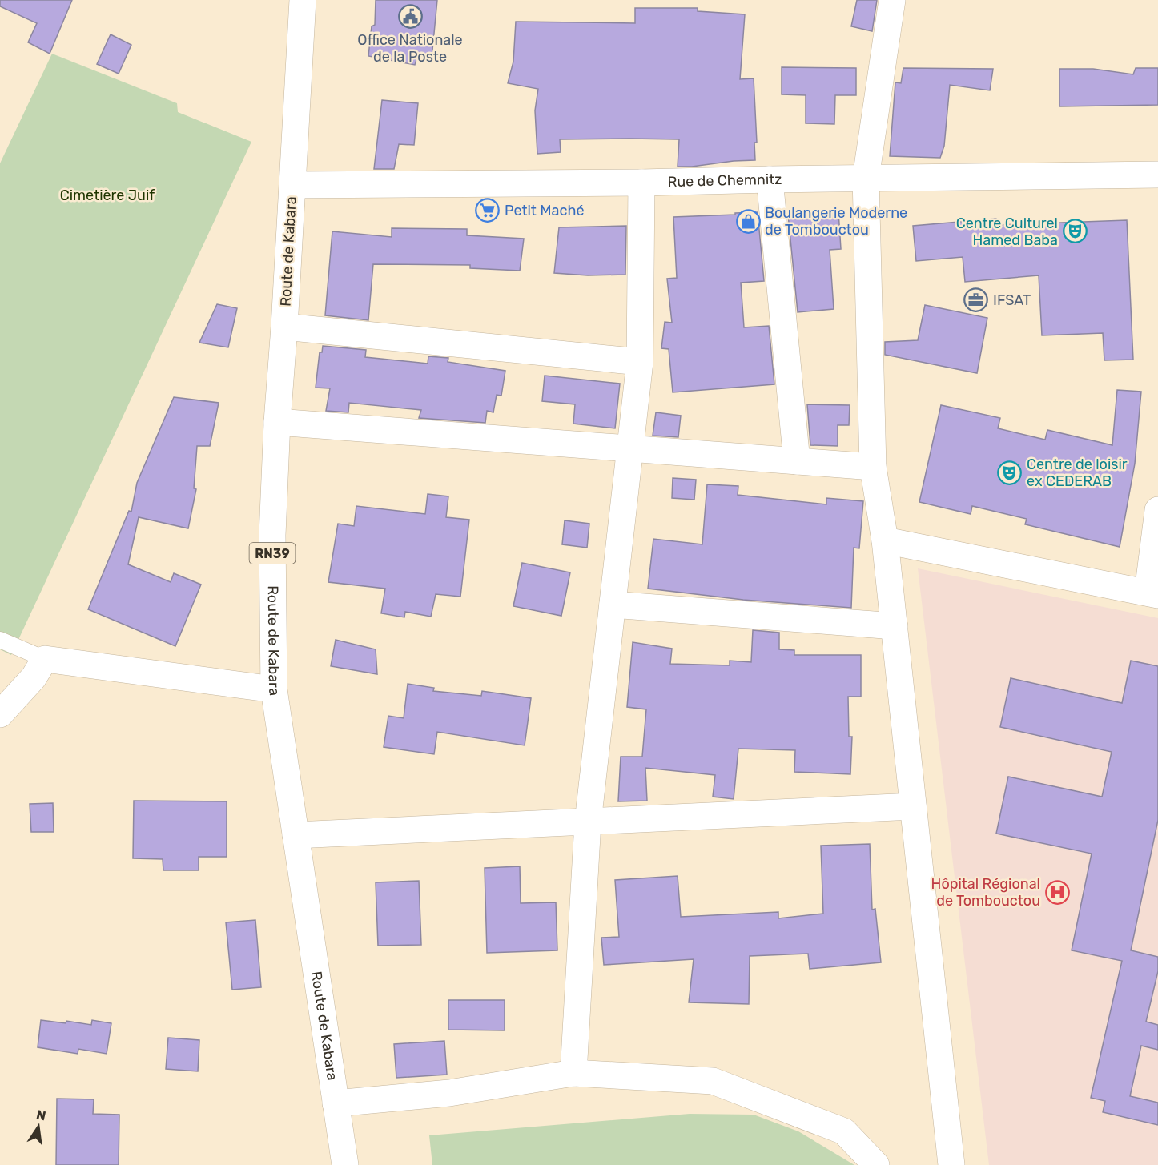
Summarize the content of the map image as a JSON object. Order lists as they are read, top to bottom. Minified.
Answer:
{"streets":{"street":["Rue de Chemnitz","Route de Kabara","RN39"]},"crossings":[["Rue de Chemnitz","Route de Kabara"],["Route de Kabara","RN39"]],"parks":["Cimetière Juif"],"places":{"public building":["Office Nationale de la Poste"],"supermarket":["Petit Maché"],"shop":["Boulangerie Moderne de Tombouctou"],"theatre":["Centre Culturel Hamed Baba","Centre de loisir ex CEDERAB"],"office":["IFSAT"],"hospital":["Hôpital Régional de Tombouctou"]},"north":"top"}
